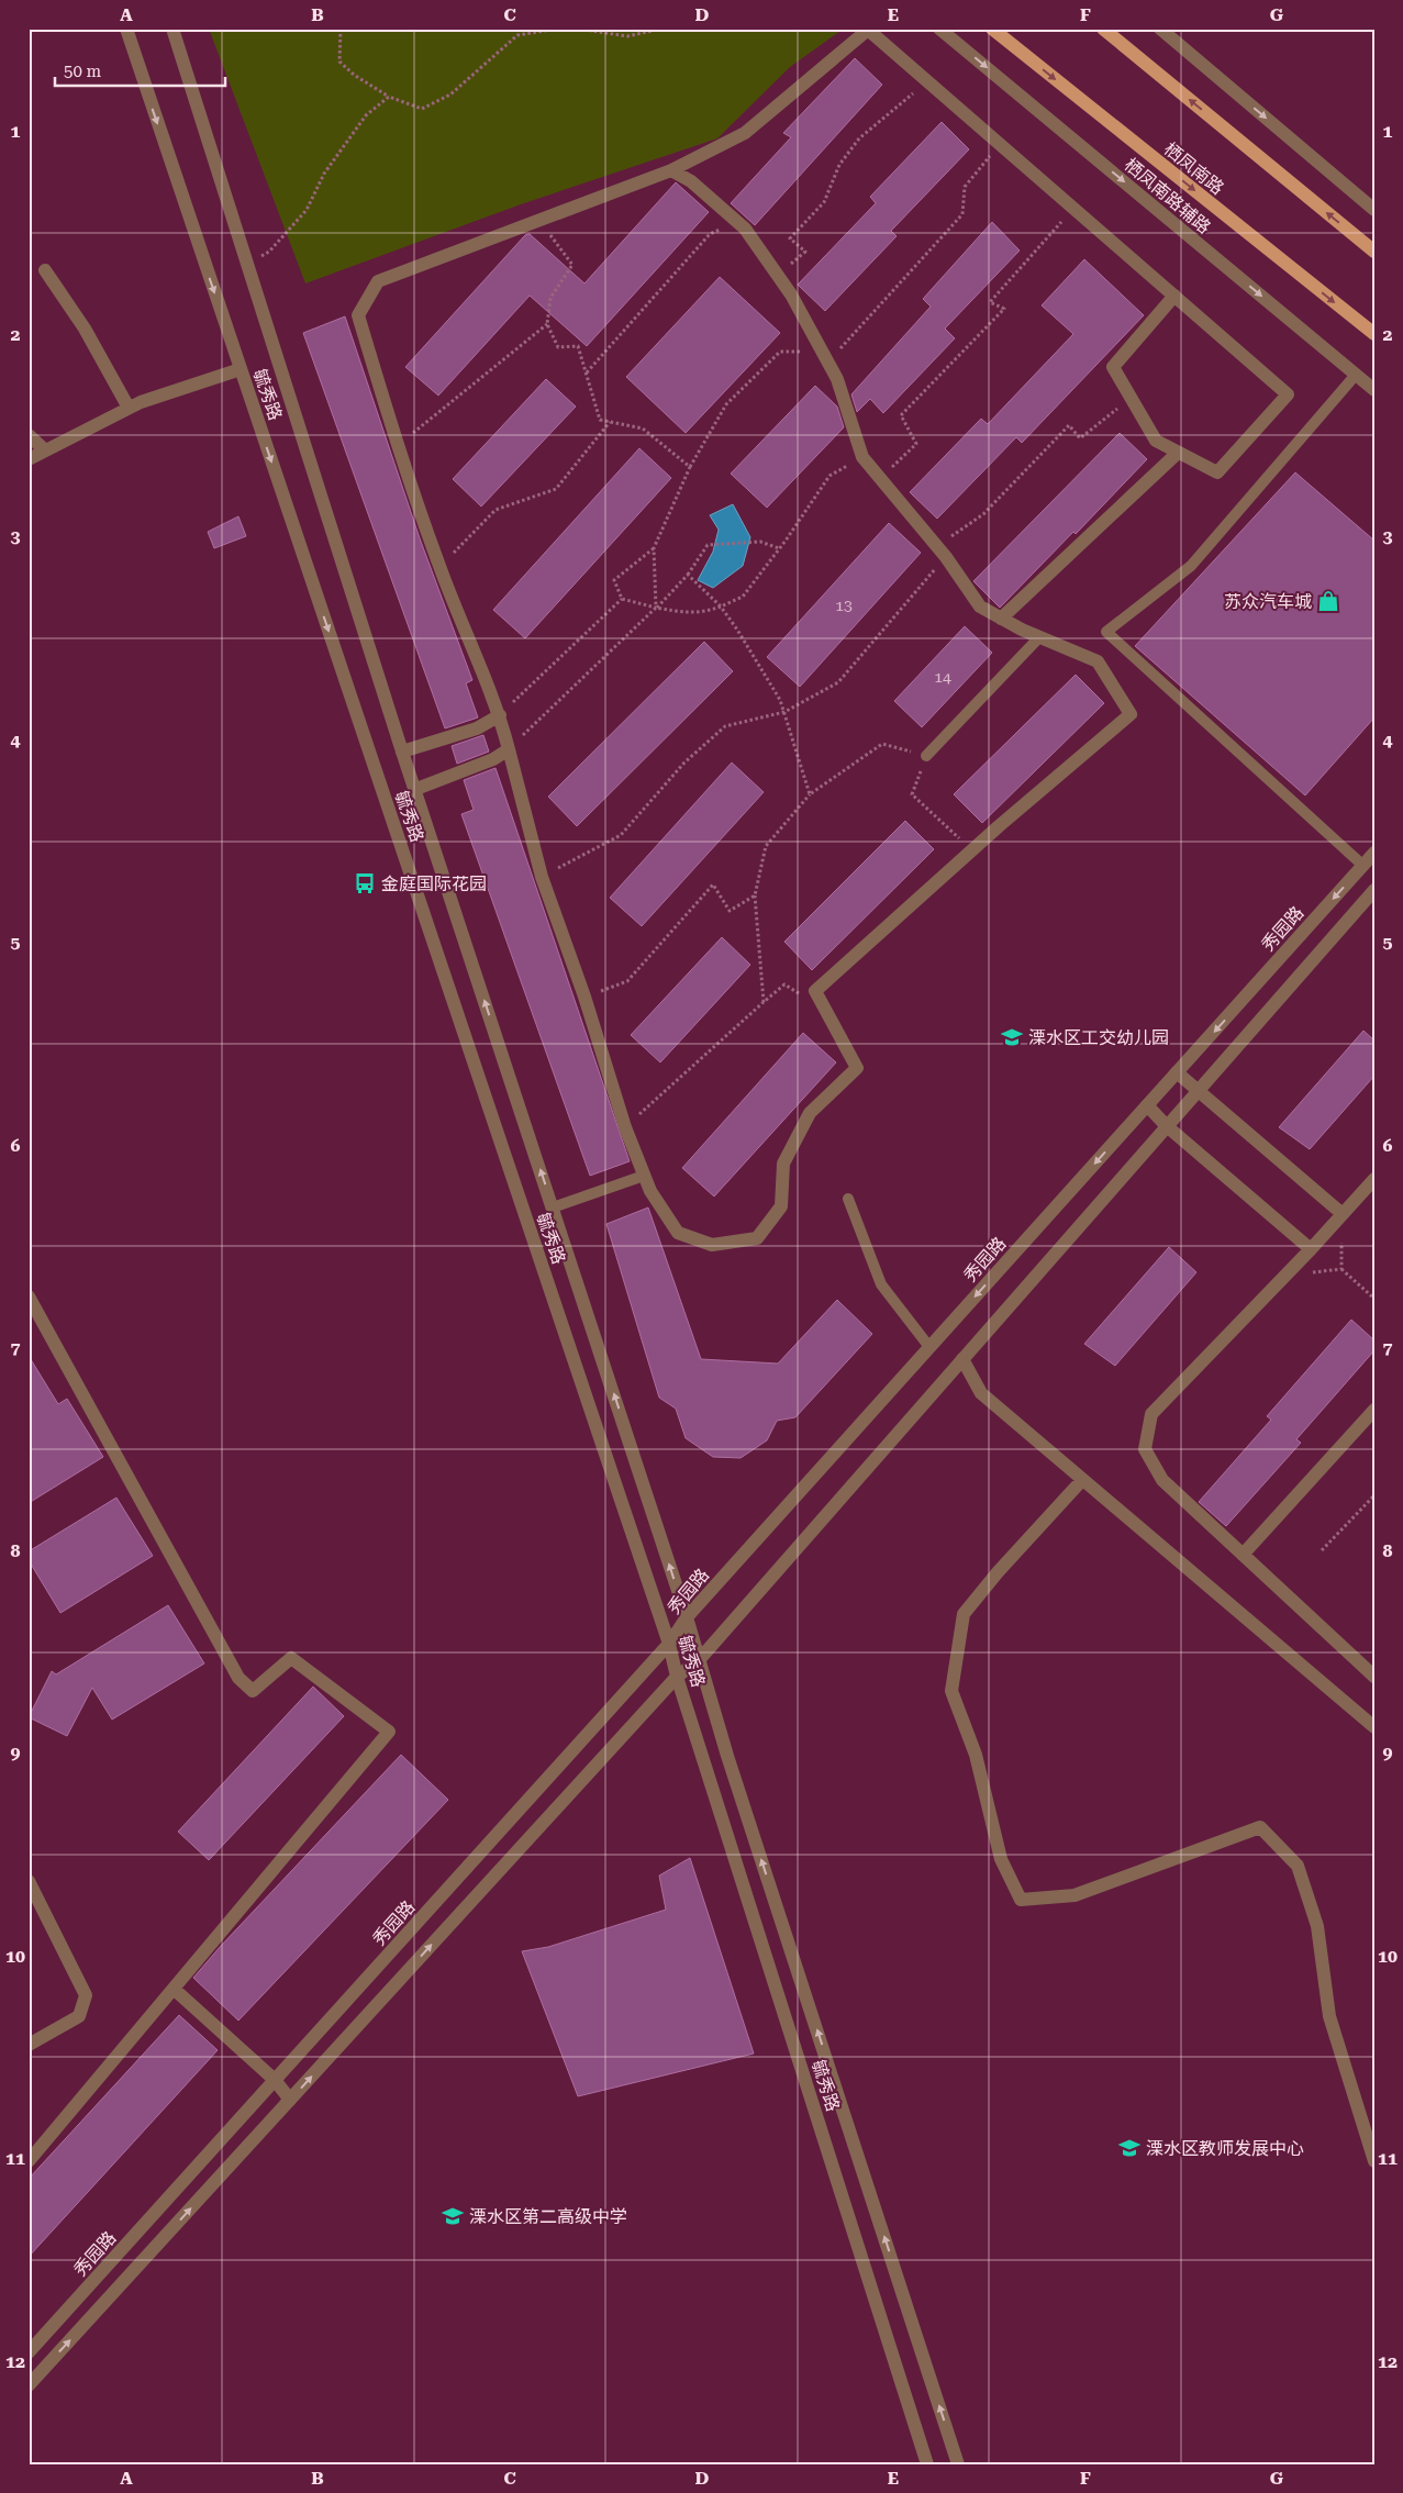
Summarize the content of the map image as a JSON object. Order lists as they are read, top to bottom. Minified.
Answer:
{"streets":{"main road":["栖凤南路"],"street":["栖凤南路辅路","毓秀路","秀园路"]},"crossings":[["毓秀路","秀园路"]],"places":{"shop":["苏众汽车城"],"bus stop":["金庭国际花园"],"school or university":["溧水区工交幼儿园","溧水区教师发展中心","溧水区第二高级中学"]},"house_numbers":["13","14"],"scale_bar":"50 m","grid":{"columns":["A","B","C","D","E","F","G"],"rows":["1","2","3","4","5","6","7","8","9","10","11","12"]}}
